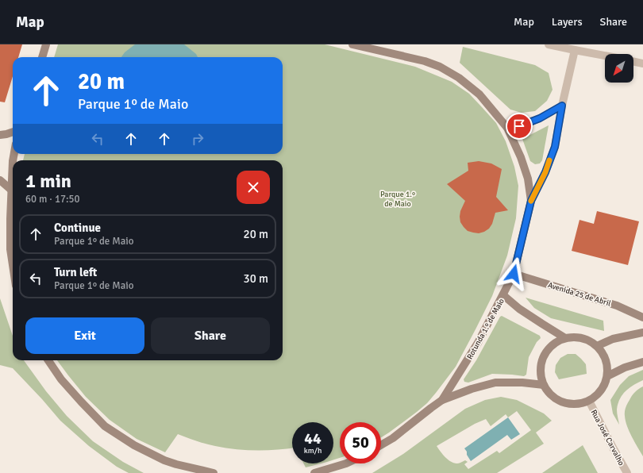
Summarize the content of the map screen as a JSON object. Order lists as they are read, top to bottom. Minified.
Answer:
{"streets":{"main road":["Avenida 25 de Abril","Rotunda 1.º de Maio"],"street":["Rua José Carvalho"]},"crossings":[["Avenida 25 de Abril","Rotunda 1.º de Maio"]],"parks":["Parque 1.º de Maio"],"north":"bottom left","page":{"header":"Map","nav":["Map","Layers","Share"],"turn":["20 m","Parque 1º de Maio"],"heading":["1 min","60 m · 17:50"],"list":[{"name":"Continue","note":"Parque 1º de Maio","value":"20 m"},{"name":"Turn left","note":"Parque 1º de Maio","value":"30 m"}],"buttons":["Exit","Share"],"speed":"44 km/h","limit":"50"}}
